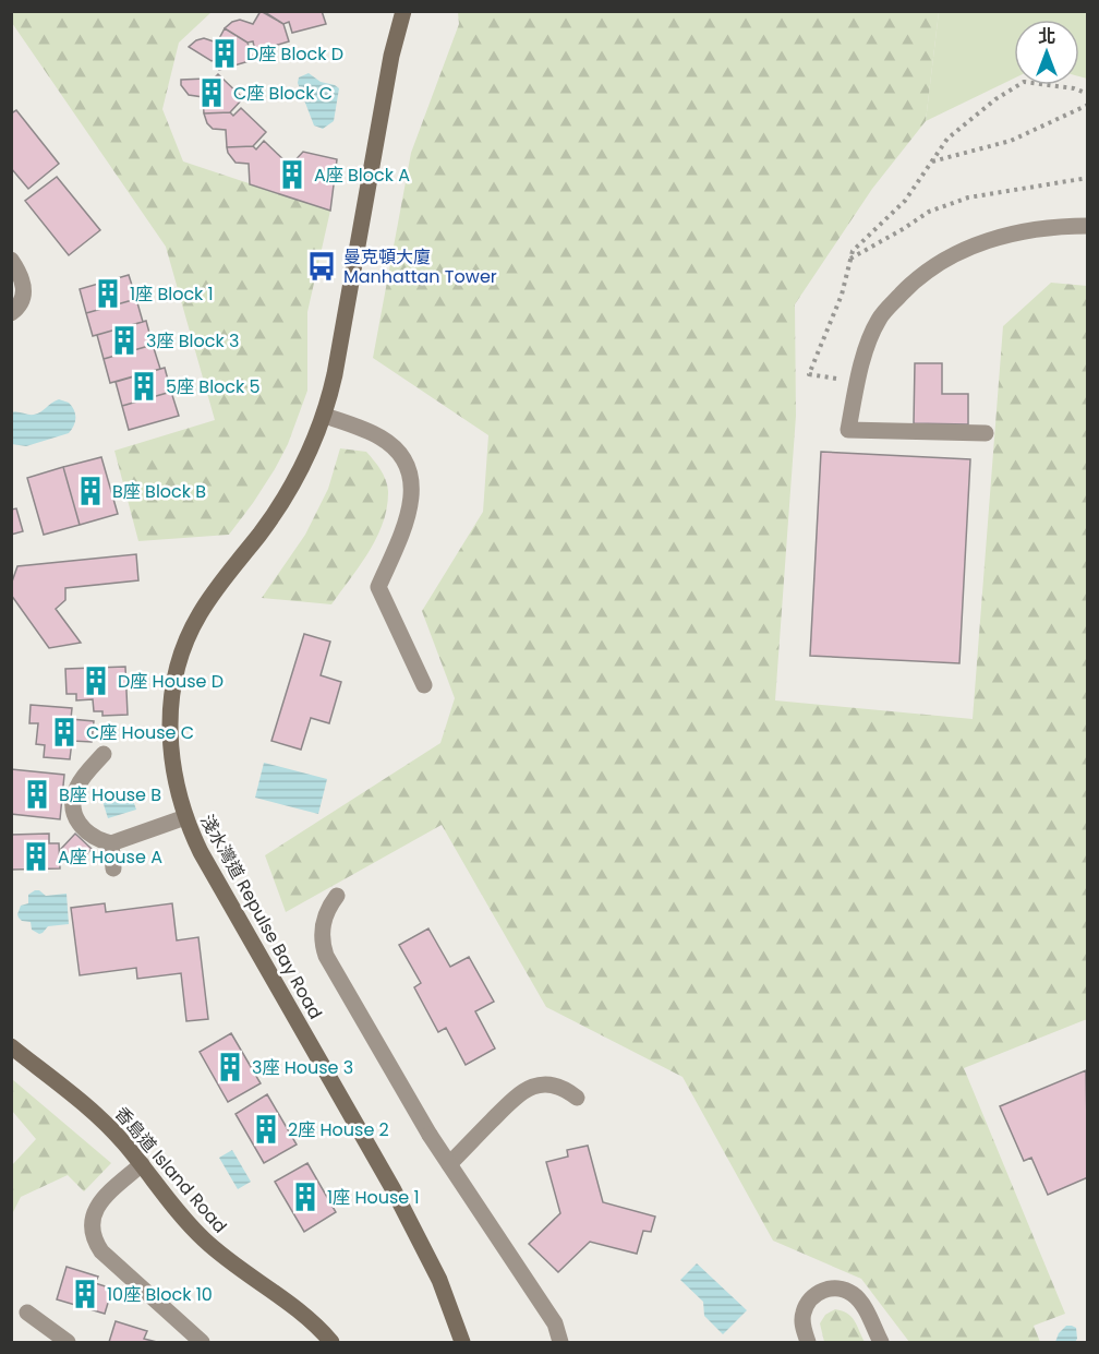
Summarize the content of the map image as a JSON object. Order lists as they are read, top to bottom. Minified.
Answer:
{"streets":{"main road":["淺水灣道 Repulse Bay Road","香島道 Island Road"]},"places":{"building":["D座 Block D","C座 Block C","A座 Block A","1座 Block 1","3座 Block 3","5座 Block 5","B座 Block B","D座 House D","C座 House C","B座 House B","A座 House A","3座 House 3","2座 House 2","1座 House 1","10座 Block 10"],"bus stop":["曼克頓大廈 Manhattan Tower"]},"north":"top"}
